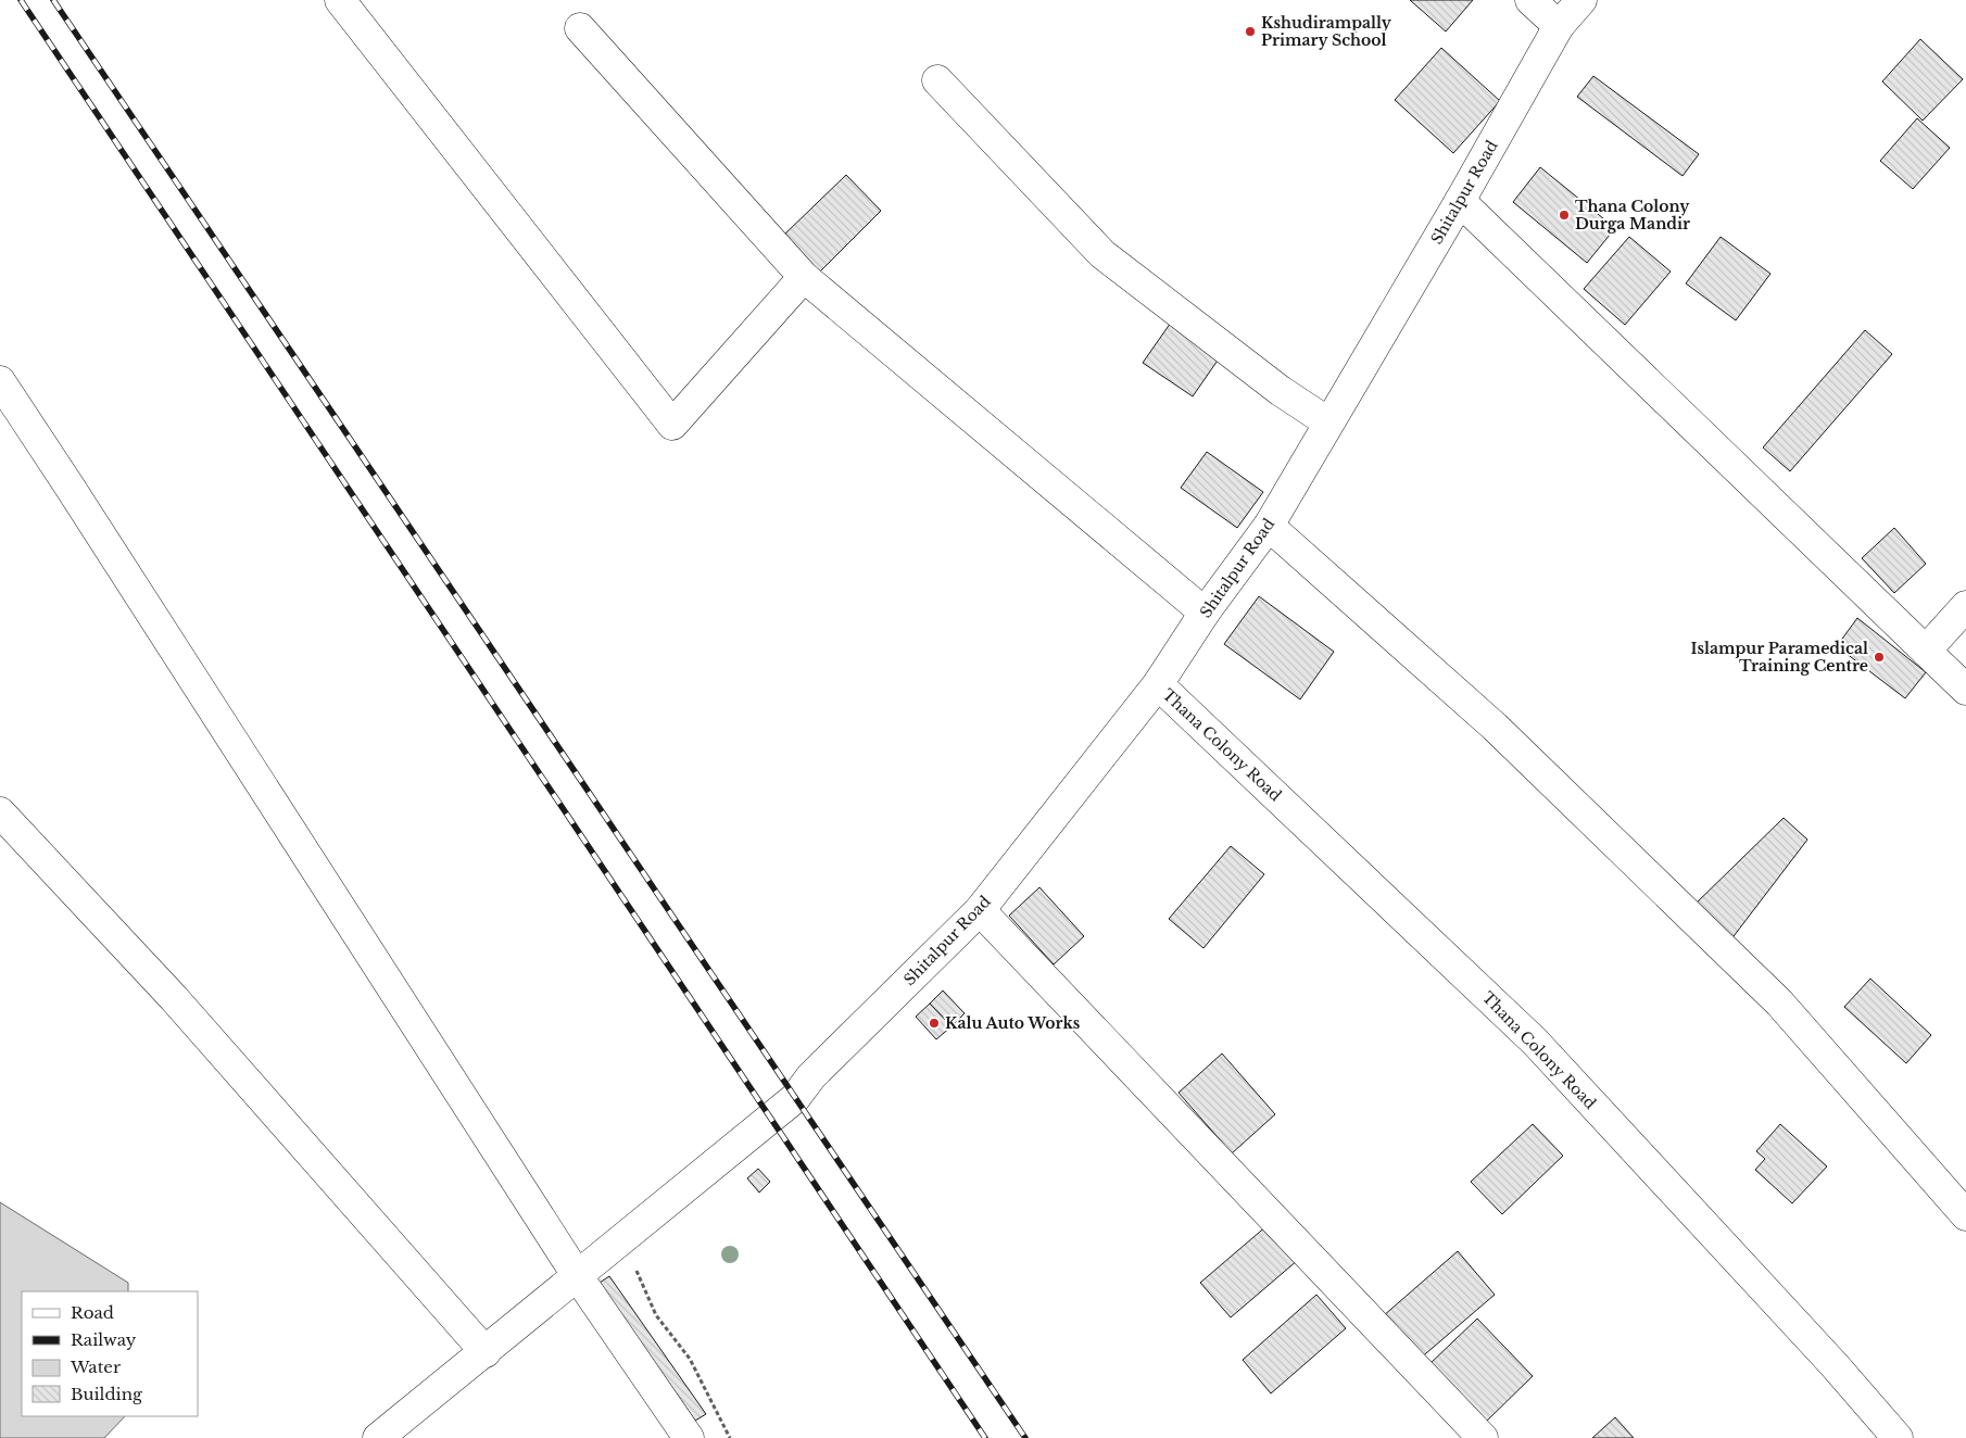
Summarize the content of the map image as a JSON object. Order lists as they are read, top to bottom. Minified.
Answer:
{"streets":{"street":["Shitalpur Road","Thana Colony Road"]},"crossings":[["Shitalpur Road","Thana Colony Road"]],"places":["Kshudirampally Primary School","Thana Colony Durga Mandir","Islampur Paramedical Training Centre","Kalu Auto Works"],"legend":["Road","Railway","Water","Building"]}
